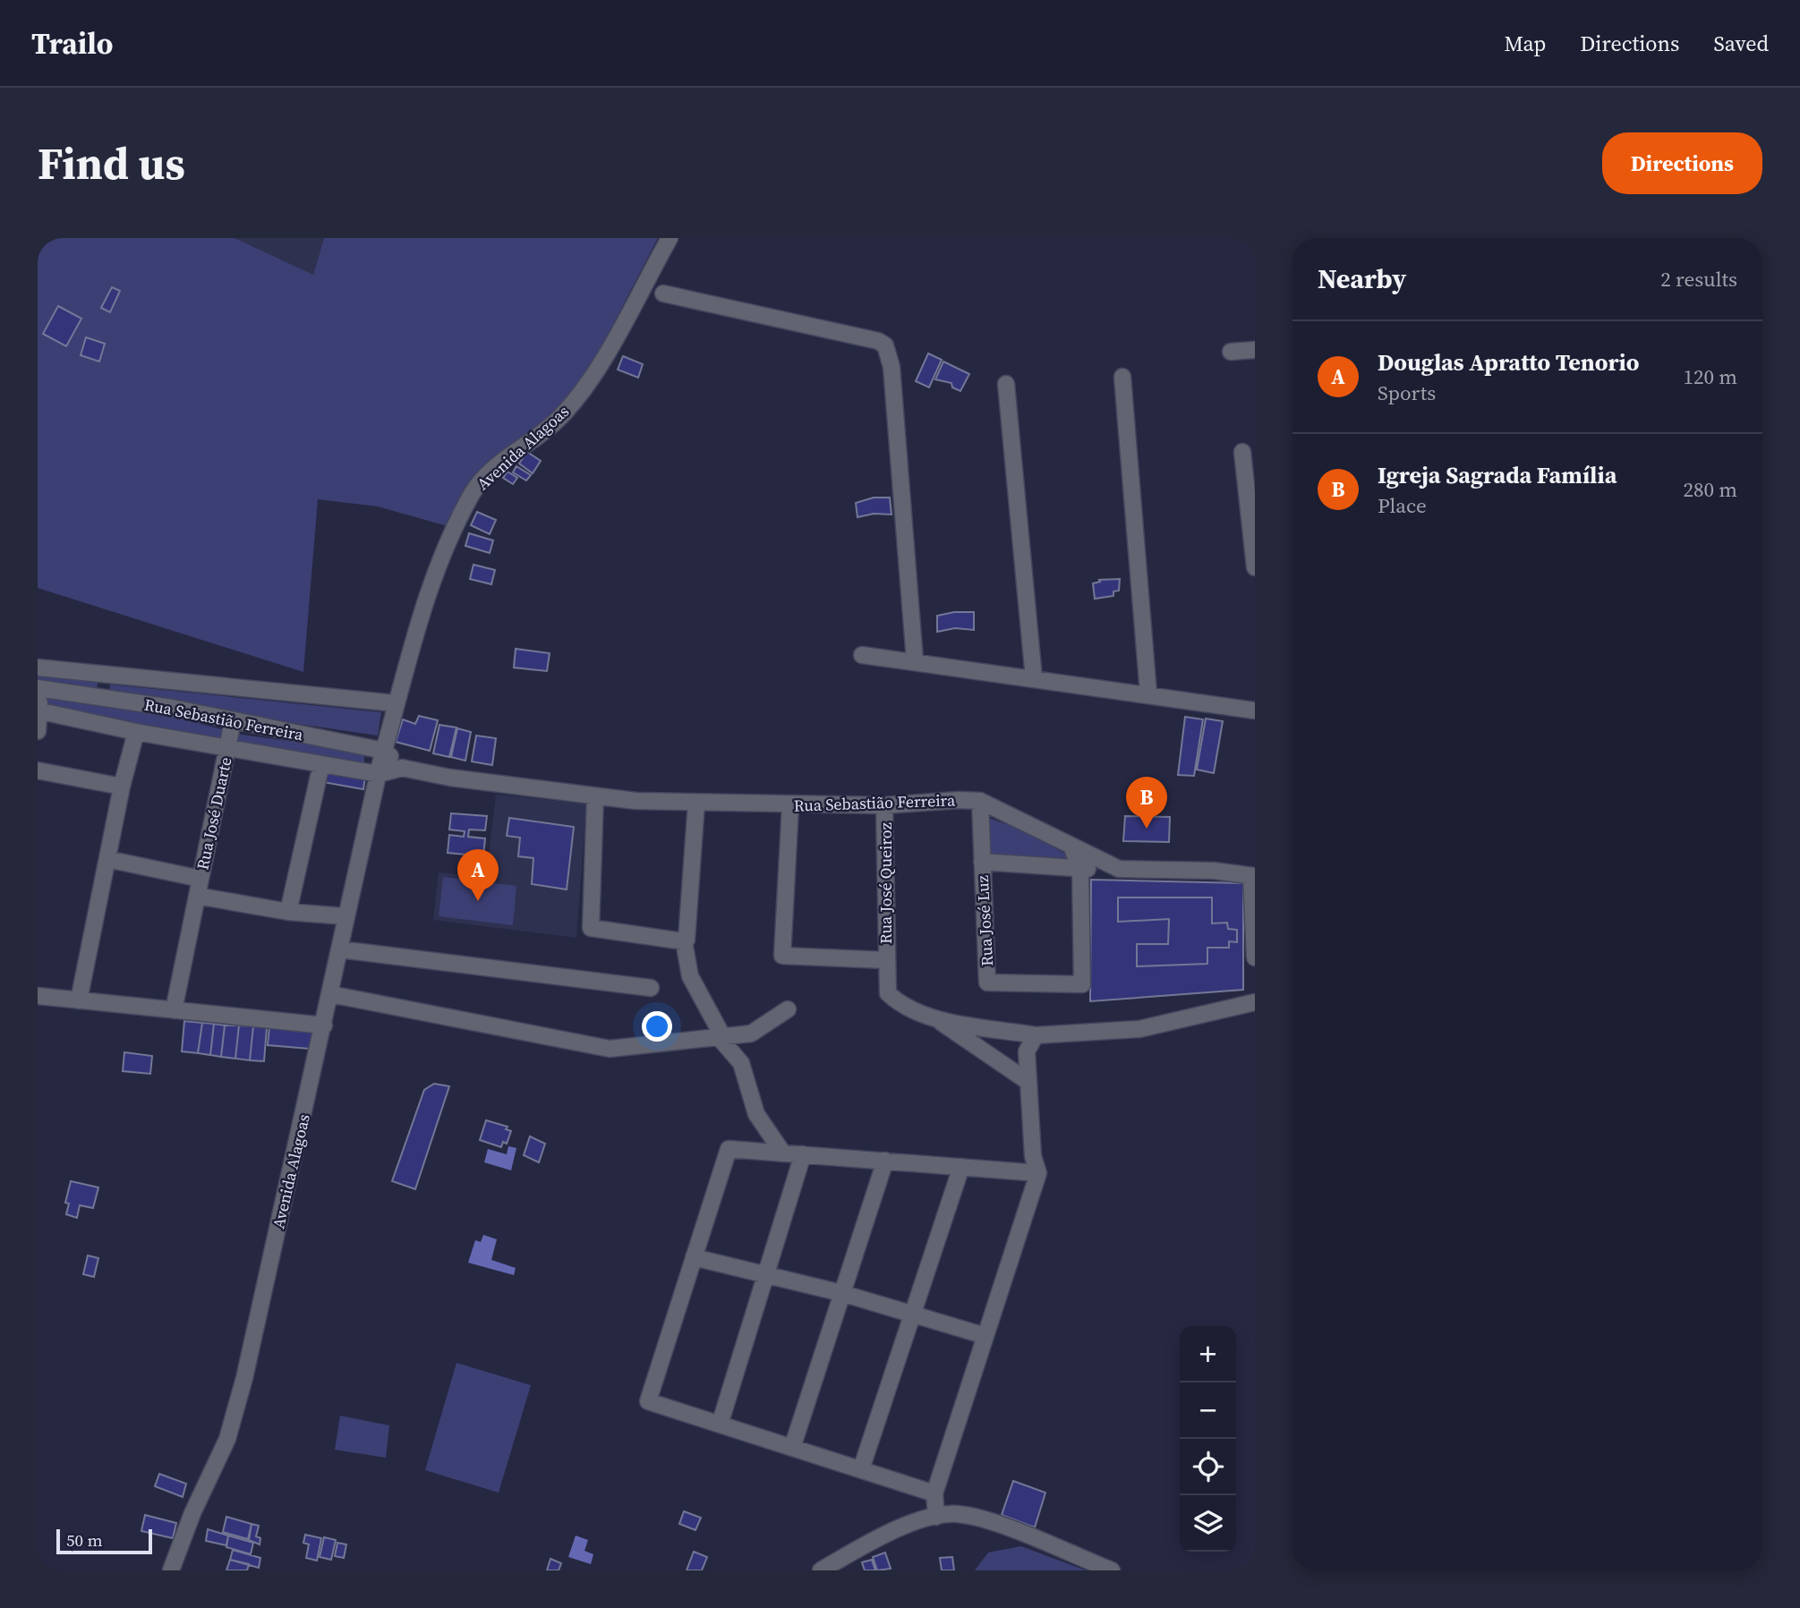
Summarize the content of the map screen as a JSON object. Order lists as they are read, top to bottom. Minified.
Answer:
{"streets":{"street":["Avenida Alagoas","Rua Sebastião Ferreira","Rua José Duarte","Rua José Queiroz","Rua José Luz"]},"crossings":[["Avenida Alagoas","Rua Sebastião Ferreira"],["Rua Sebastião Ferreira","Rua José Duarte"],["Rua Sebastião Ferreira","Rua José Queiroz"],["Rua Sebastião Ferreira","Rua José Luz"]],"scale_bar":"50 m","page":{"header":"Trailo","nav":["Map","Directions","Saved"],"buttons":"Directions","title":"Find us","heading":["Nearby","2 results"],"list":[{"mark":"A","name":"Douglas Apratto Tenorio","note":"Sports","value":"120 m"},{"mark":"B","name":"Igreja Sagrada Família","note":"Place","value":"280 m"}],"pins":["B","A"],"map_buttons":["+","−"],"scale":"50 m"}}
